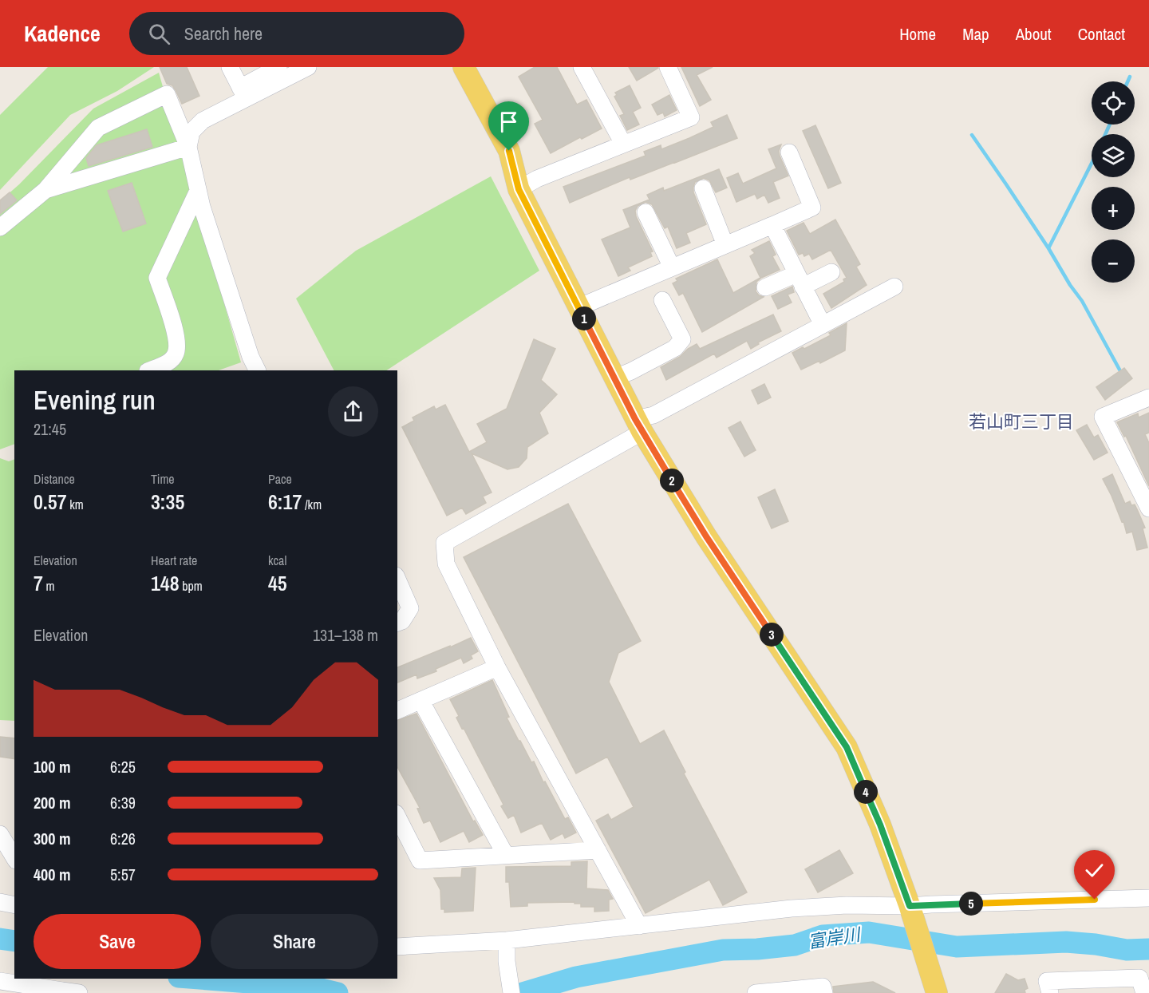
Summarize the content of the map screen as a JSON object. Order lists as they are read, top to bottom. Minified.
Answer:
{"districts":["若山町三丁目"],"water":["富岸川"],"page":{"header":"Kadence","search":"Search here","nav":["Home","Map","About","Contact"],"map_buttons":["+","−"],"pins":["1","2","3","4","5"],"heading":["Evening run","21:45"],"stats":[["Distance","0.57 km"],["Time","3:35"],["Pace","6:17 /km"],["Elevation","7 m"],["Heart rate","148 bpm"],["kcal","45"]],"chart":["Elevation","131–138 m"],"list":[{"name":"100 m","note":"6:25"},{"name":"200 m","note":"6:39"},{"name":"300 m","note":"6:26"},{"name":"400 m","note":"5:57"}],"buttons":["Save","Share"]}}
